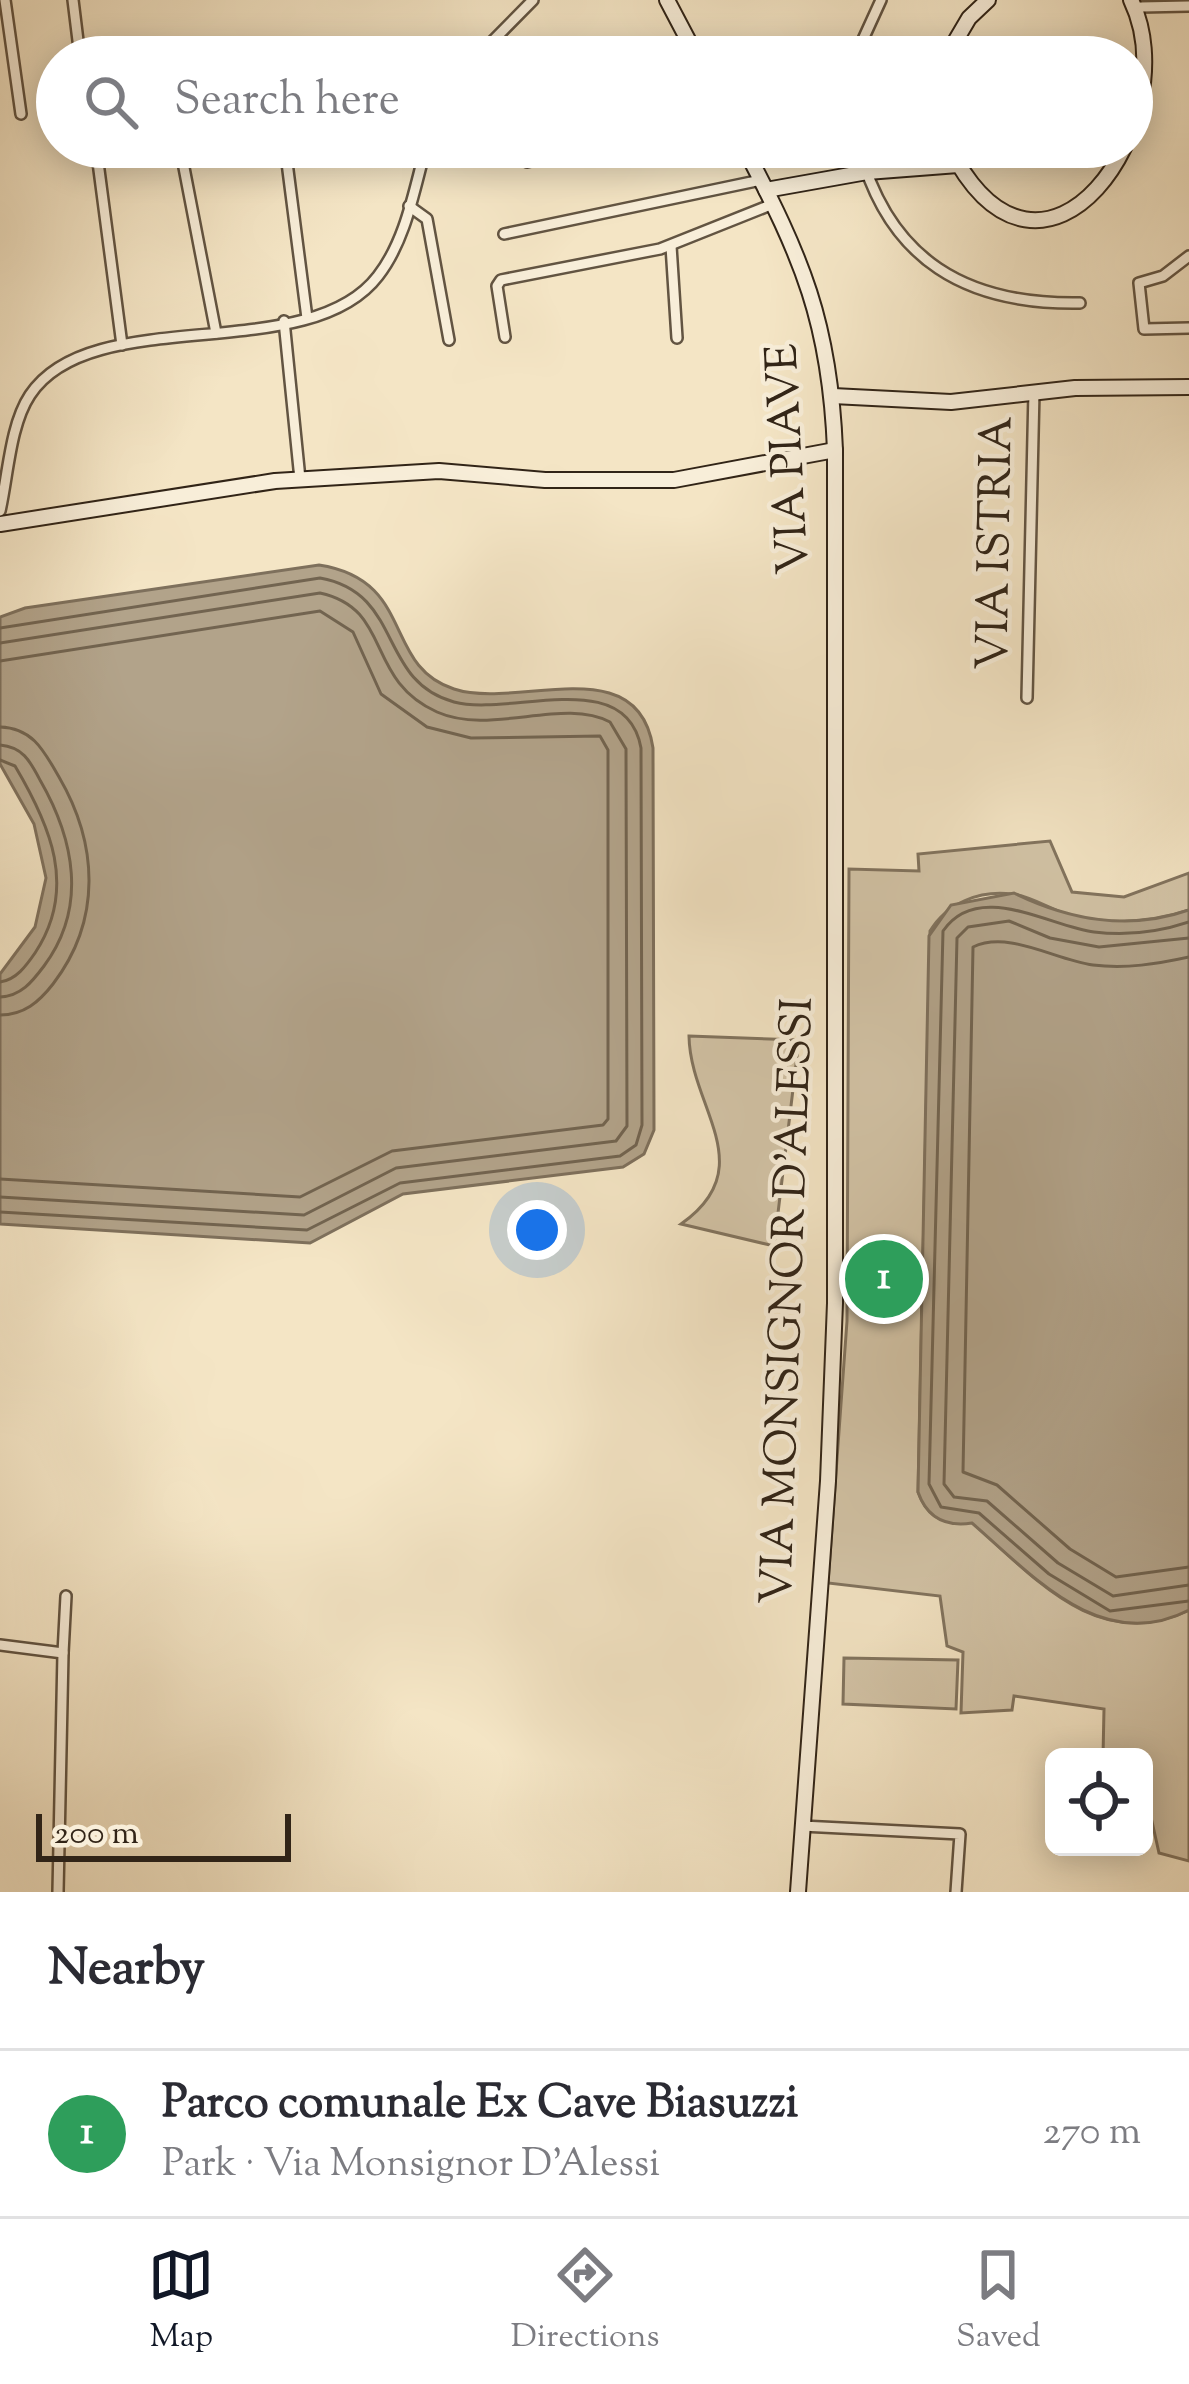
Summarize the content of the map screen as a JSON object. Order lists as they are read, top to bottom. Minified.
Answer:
{"streets":{"main road":["VIA PIAVE","VIA MONSIGNOR D'ALESSI"],"street":["VIA ISTRIA"]},"crossings":[["VIA PIAVE","VIA MONSIGNOR D'ALESSI"]],"scale_bar":"200 m","page":{"search":"Search here","pins":"1","scale":"200 m","heading":"Nearby","list":[{"mark":"1","name":"Parco comunale Ex Cave Biasuzzi","note":"Park · Via Monsignor D'Alessi","value":"270 m"}],"nav":["Map","Directions","Saved"]}}
